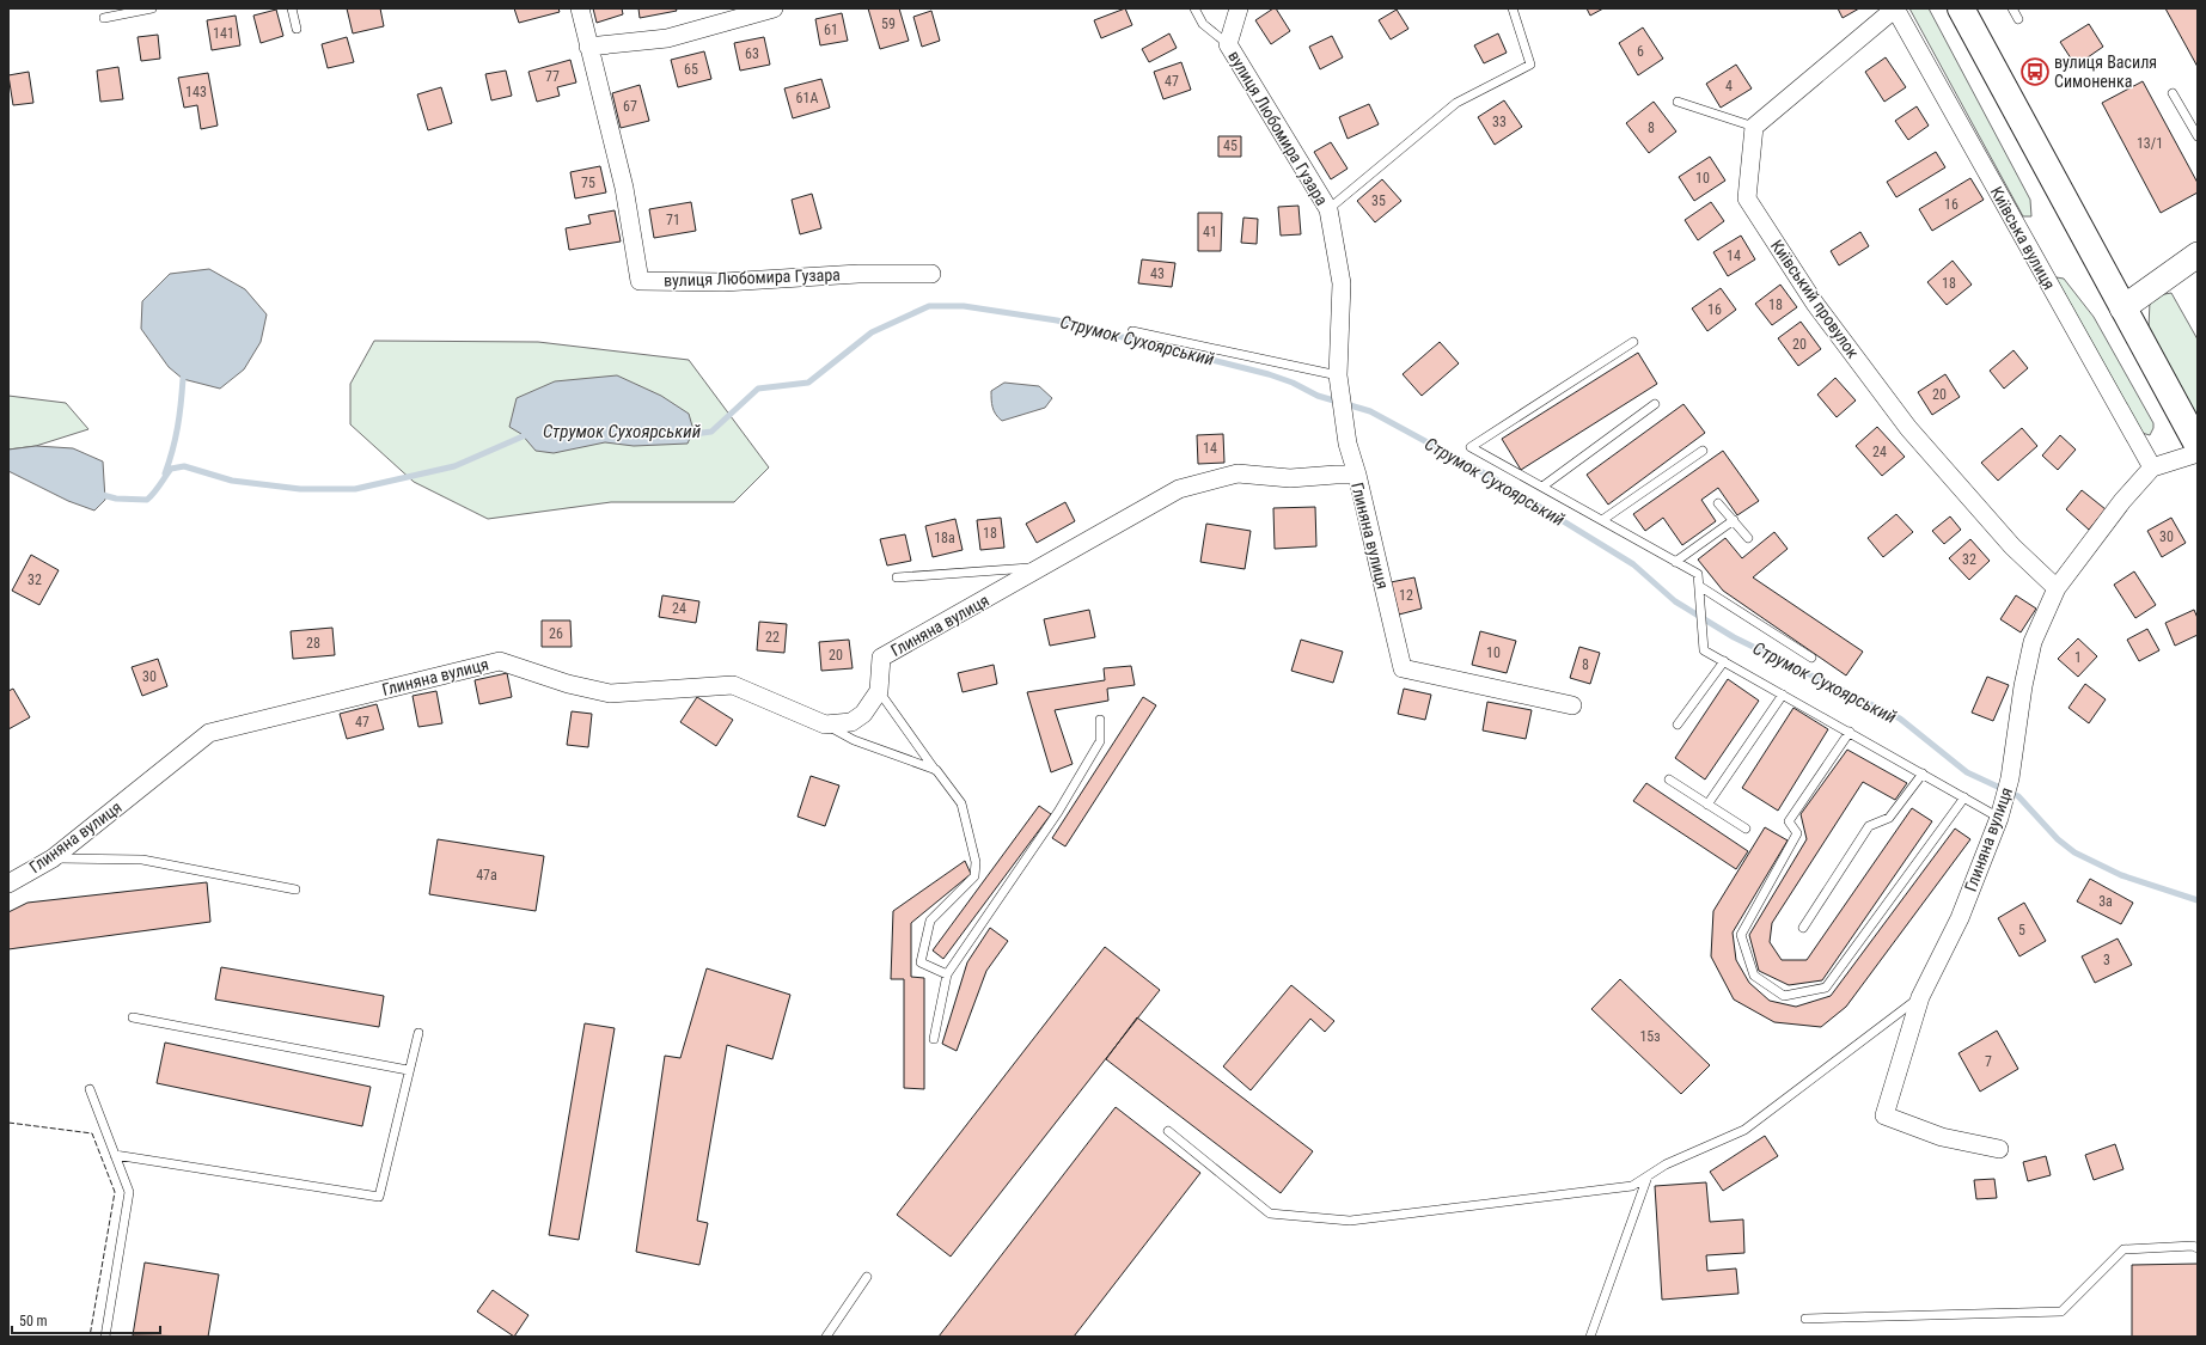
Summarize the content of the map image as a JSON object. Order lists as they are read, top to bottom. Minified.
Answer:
{"streets":{"street":["вулиця Любомира Гузара","Київська вулиця","Київський провулок","Глиняна вулиця"]},"crossings":[["вулиця Любомира Гузара","Глиняна вулиця"],["Київська вулиця","Глиняна вулиця"],["Київський провулок","Глиняна вулиця"]],"water":["Струмок Сухоярський"],"places":{"bus stop":["вулиця Василя Симоненка"]},"house_numbers":["59","61","141","6","63","65","77","47","4","143","61А","67","33","8","13/1","45","10","75","35","16","71","41","14","43","18","18","16","20","20","14","24","18","30","18а","32","32","12","24","26","22","28","10","20","1","8","30","47","47а","3а","5","3","15з","7"],"scale_bar":"50 m"}
